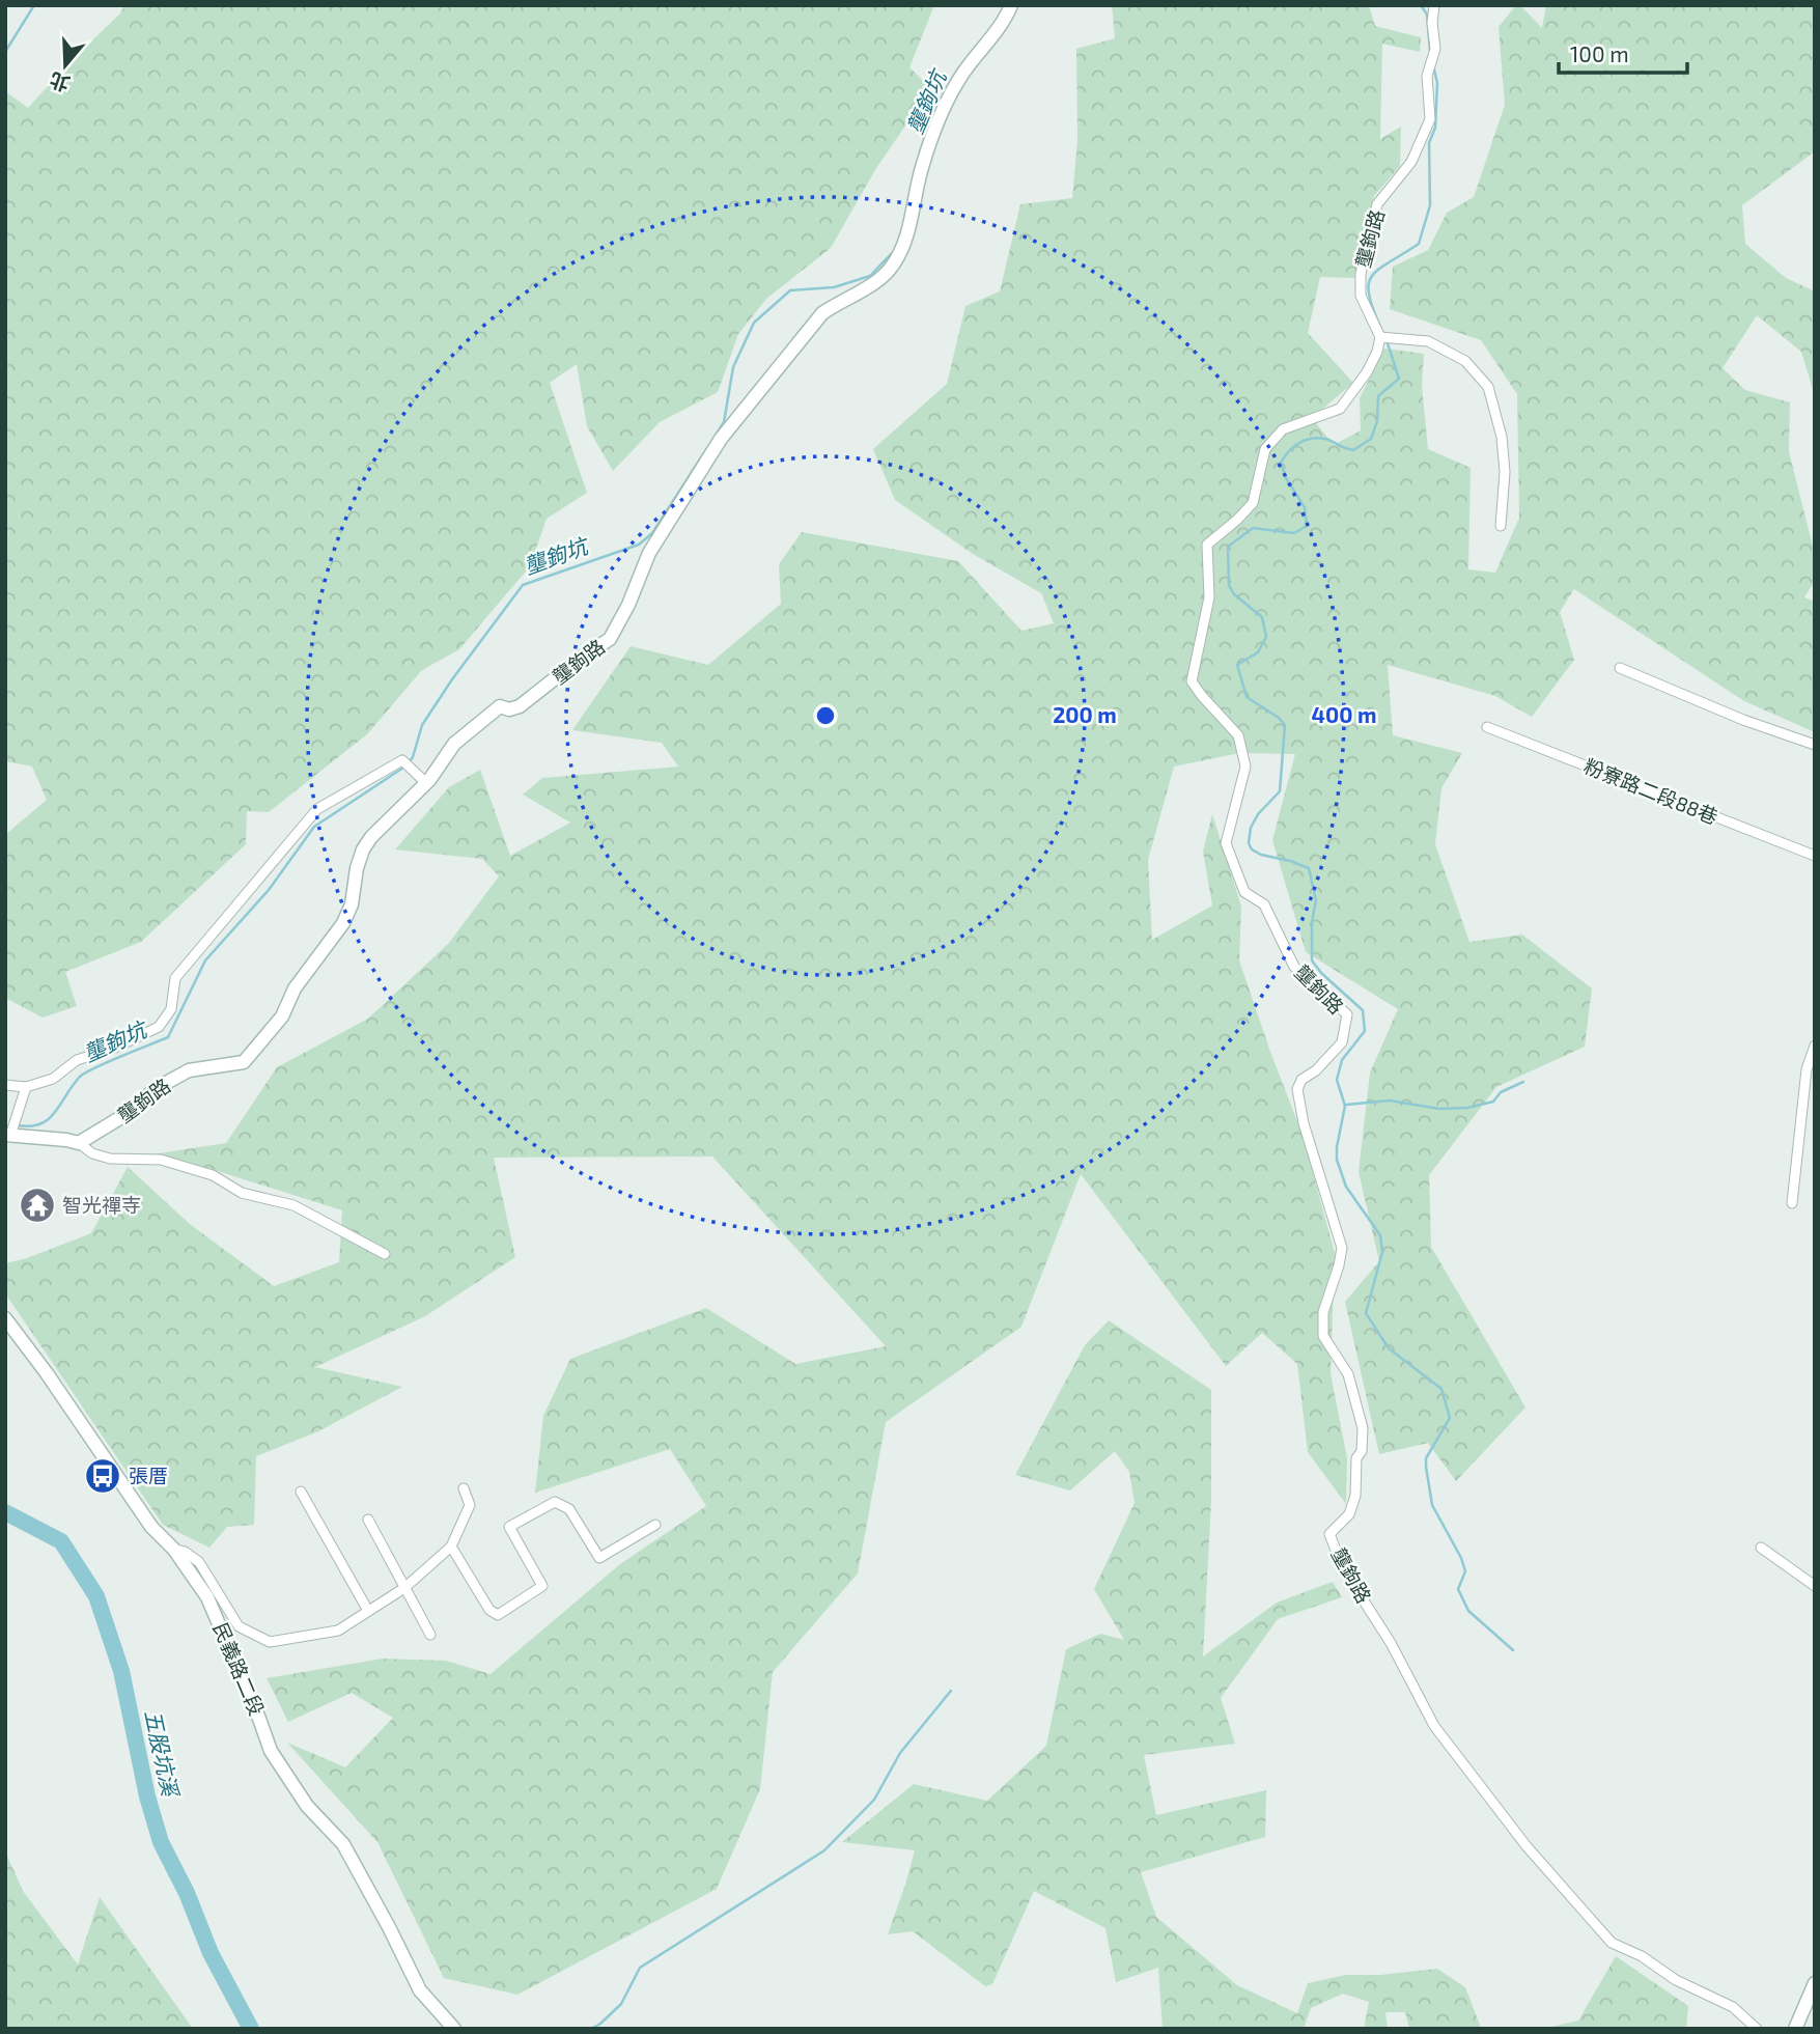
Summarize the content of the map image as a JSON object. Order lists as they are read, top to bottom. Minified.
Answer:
{"streets":{"street":["壟鉤路","粉寮路二段88巷","民義路二段"]},"water":["壟鉤坑","五股坑溪"],"places":{"temple":["智光禪寺"],"bus stop":["張厝"]},"scale_bar":"100 m","north":"bottom","rings":["200 m","400 m"]}
